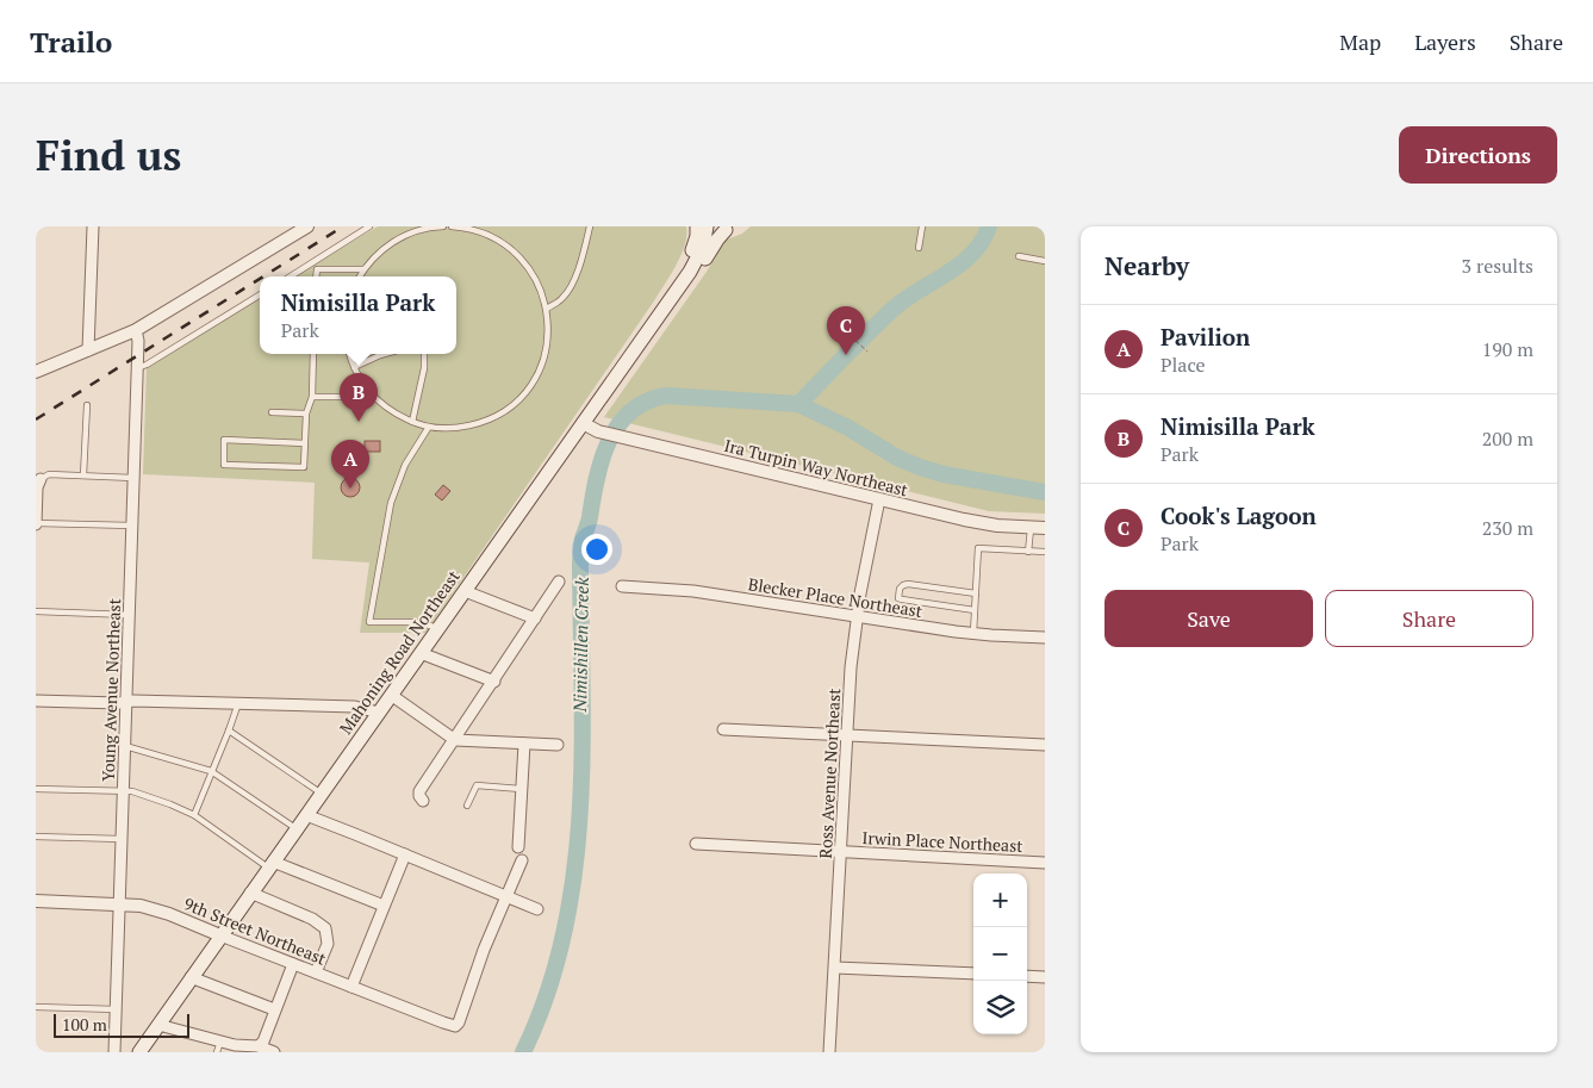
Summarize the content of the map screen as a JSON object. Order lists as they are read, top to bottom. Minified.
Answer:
{"streets":{"main road":["Mahoning Road Northeast"],"street":["Ira Turpin Way Northeast","Blecker Place Northeast","Young Avenue Northeast","Ross Avenue Northeast","Irwin Place Northeast","9th Street Northeast"]},"crossings":[["Ira Turpin Way Northeast","Mahoning Road Northeast"],["Ira Turpin Way Northeast","Ross Avenue Northeast"],["Blecker Place Northeast","Ross Avenue Northeast"],["Mahoning Road Northeast","9th Street Northeast"],["Young Avenue Northeast","9th Street Northeast"],["Ross Avenue Northeast","Irwin Place Northeast"]],"water":["Nimishillen Creek"],"scale_bar":"100 m","page":{"header":"Trailo","nav":["Map","Layers","Share"],"buttons":["Directions",["Save","Share"]],"title":"Find us","heading":["Nearby","3 results"],"popup":["Nimisilla Park","Park"],"list":[{"mark":"A","name":"Pavilion","note":"Place","value":"190 m"},{"mark":"B","name":"Nimisilla Park","note":"Park","value":"200 m"},{"mark":"C","name":"Cook's Lagoon","note":"Park","value":"230 m"}],"pins":["C","B","A"],"map_buttons":["+","−"],"scale":"100 m"}}
